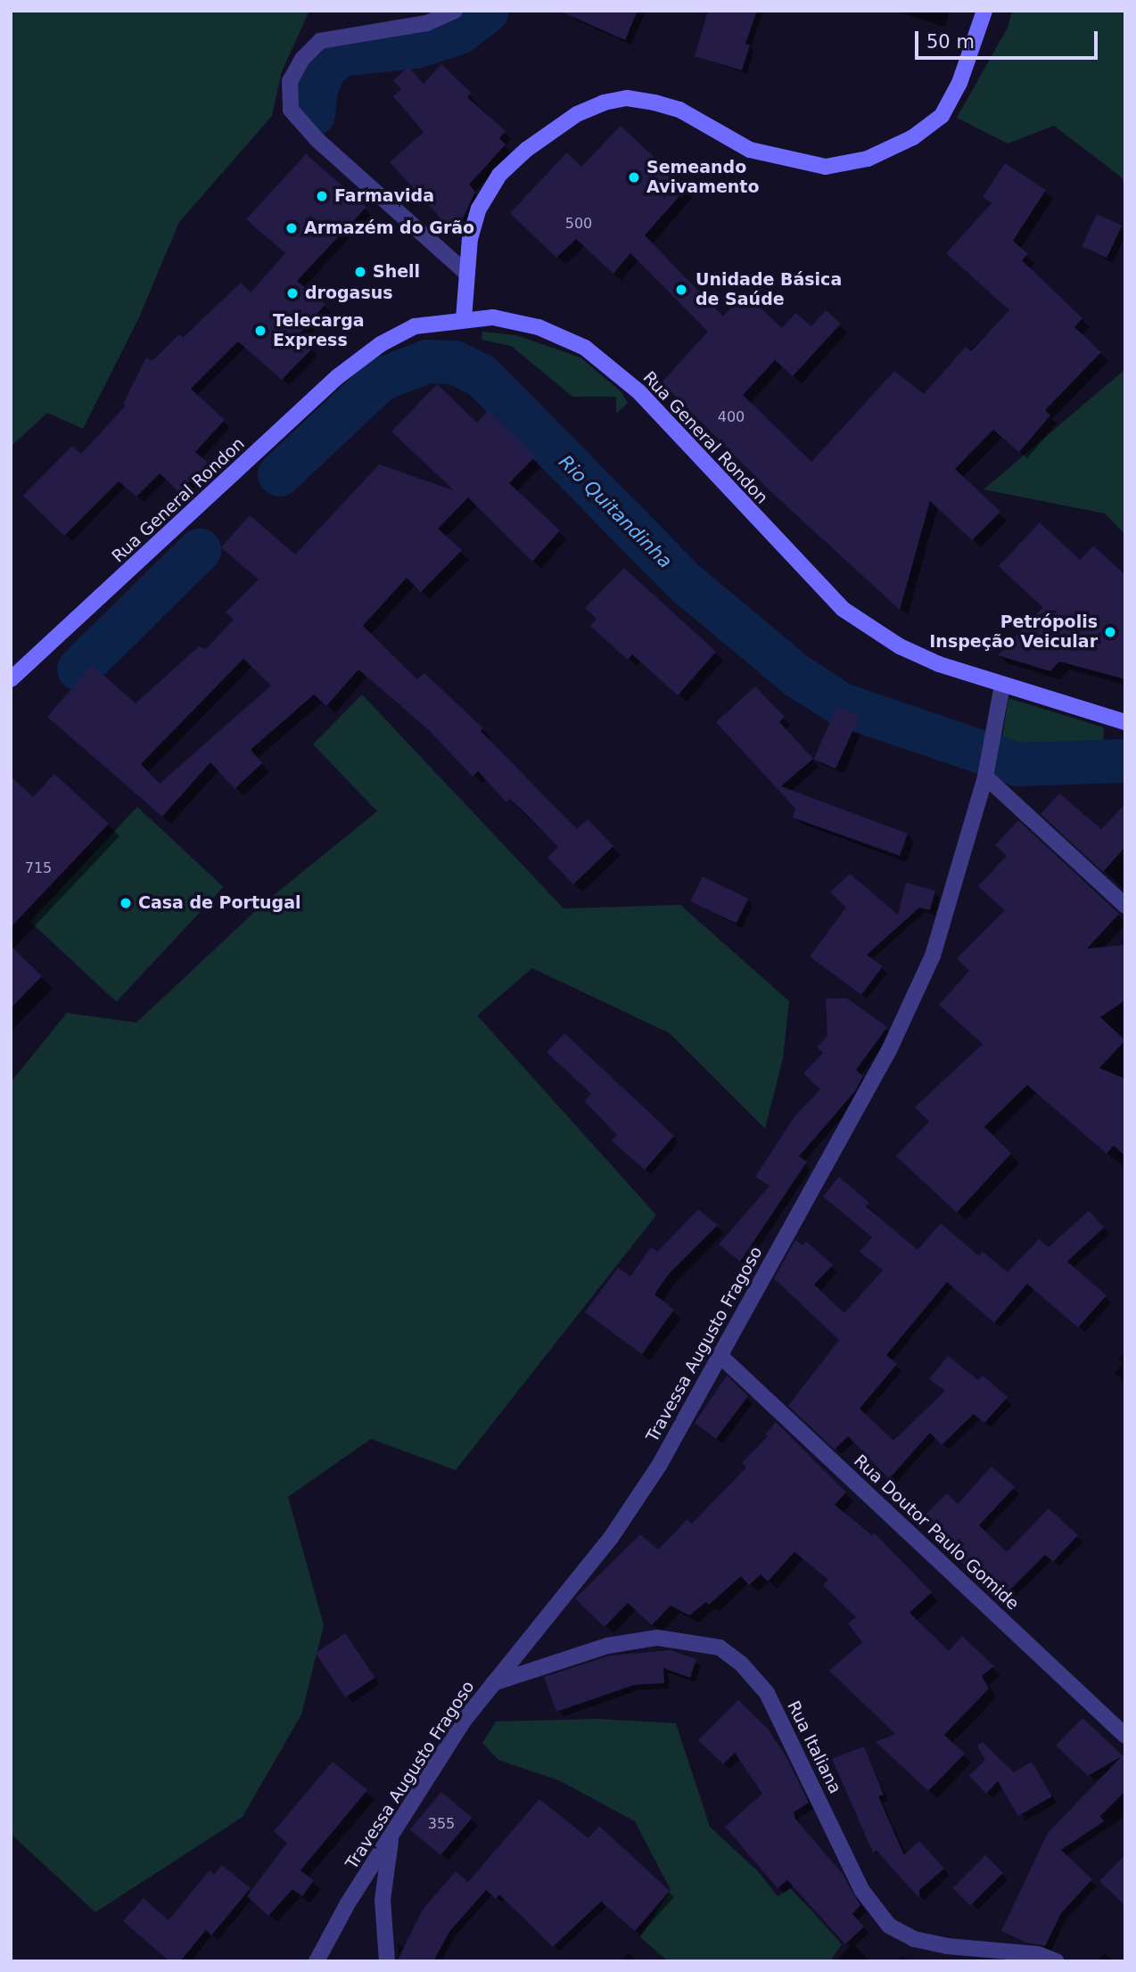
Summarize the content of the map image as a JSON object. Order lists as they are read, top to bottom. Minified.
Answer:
{"streets":{"main road":["Rua General Rondon"],"street":["Travessa Augusto Fragoso","Rua Doutor Paulo Gomide","Rua Italiana"]},"crossings":[["Rua General Rondon","Travessa Augusto Fragoso"],["Travessa Augusto Fragoso","Rua Doutor Paulo Gomide"],["Travessa Augusto Fragoso","Rua Italiana"]],"water":["Rio Quitandinha"],"places":["Semeando Avivamento","Farmavida","Armazém do Grão","Shell","Unidade Básica de Saúde","drogasus","Telecarga Express","Petrópolis Inspeção Veicular","Casa de Portugal"],"house_numbers":["500","400","715","355"],"scale_bar":"50 m"}
